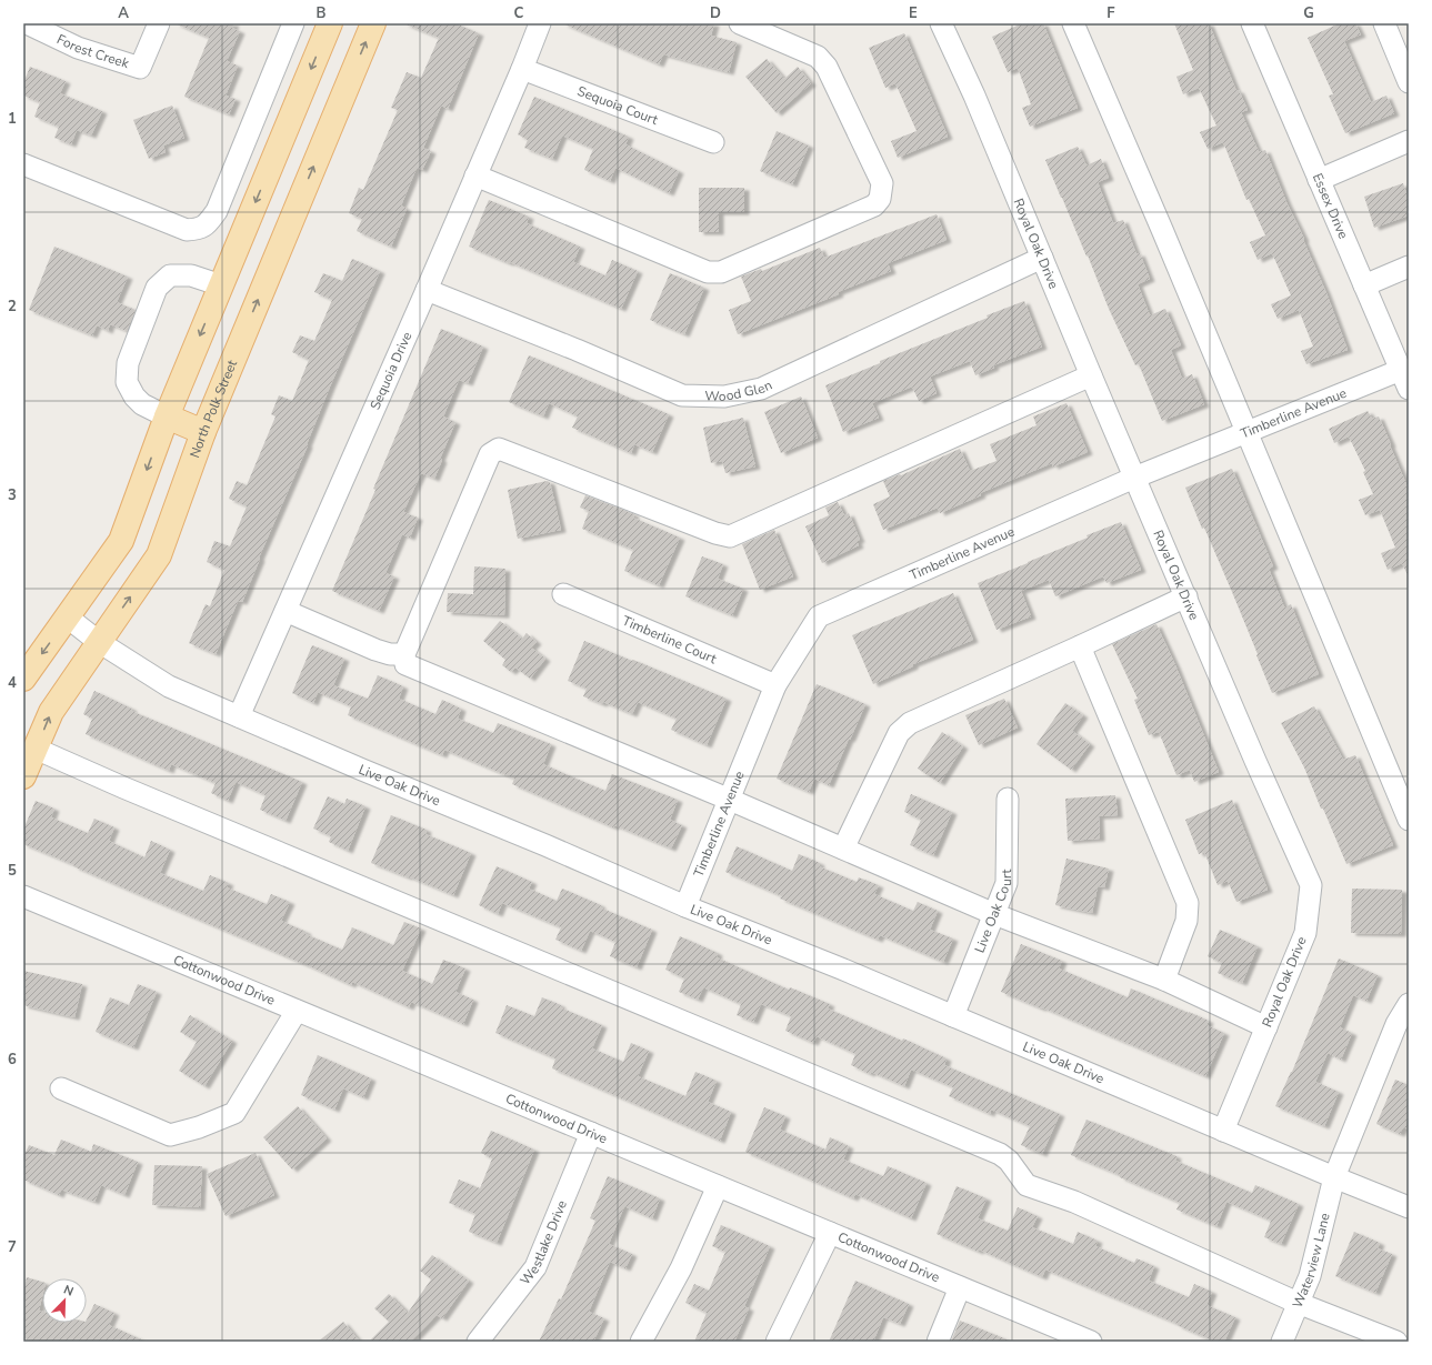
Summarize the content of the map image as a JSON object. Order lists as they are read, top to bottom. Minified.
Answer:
{"streets":{"main road":["North Polk Street"],"street":["Forest Creek","Sequoia Court","Essex Drive","Royal Oak Drive","Sequoia Drive","Wood Glen","Timberline Avenue","Timberline Court","Live Oak Drive","Live Oak Court","Cottonwood Drive","Westlake Drive","Waterview Lane"]},"crossings":[["Sequoia Court","Sequoia Drive"],["Essex Drive","Timberline Avenue"],["Royal Oak Drive","Wood Glen"],["Royal Oak Drive","Timberline Avenue"],["Royal Oak Drive","Live Oak Drive"],["Sequoia Drive","Wood Glen"],["Sequoia Drive","Live Oak Drive"],["North Polk Street","Live Oak Drive"],["Timberline Avenue","Timberline Court"],["Timberline Avenue","Live Oak Drive"],["Live Oak Drive","Live Oak Court"],["Live Oak Drive","Waterview Lane"],["Cottonwood Drive","Westlake Drive"]],"north":"top right","grid":{"columns":["A","B","C","D","E","F","G"],"rows":["1","2","3","4","5","6","7"]}}
